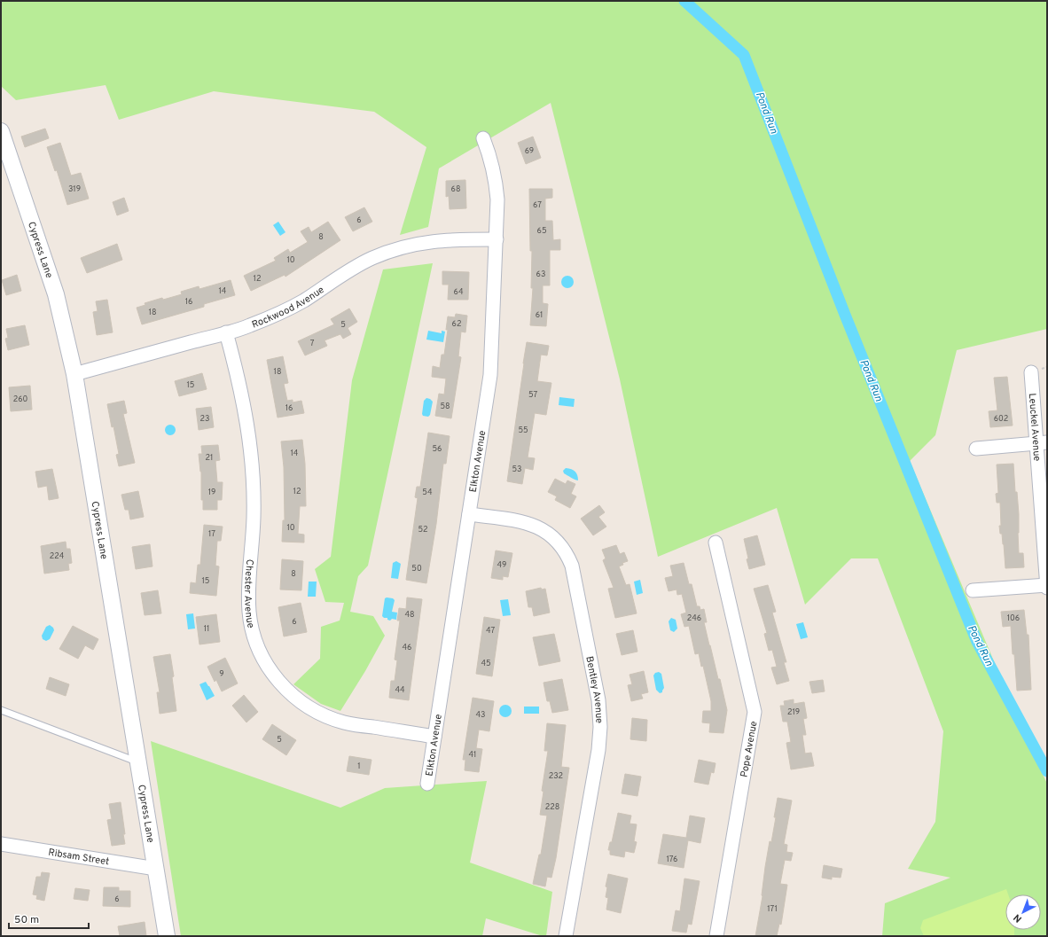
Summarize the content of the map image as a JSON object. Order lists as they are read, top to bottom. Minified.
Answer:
{"streets":{"street":["Cypress Lane","Rockwood Avenue","Leuckel Avenue","Elkton Avenue","Chester Avenue","Bentley Avenue","Pope Avenue","Ribsam Street"]},"crossings":[["Cypress Lane","Rockwood Avenue"],["Cypress Lane","Ribsam Street"],["Rockwood Avenue","Elkton Avenue"],["Rockwood Avenue","Chester Avenue"],["Elkton Avenue","Chester Avenue"],["Elkton Avenue","Bentley Avenue"]],"water":["Pond Run"],"house_numbers":["69","319","68","67","6","65","8","10","63","12","14","64","16","18","61","62","5","7","18","15","57","260","58","16","23","602","55","56","14","21","53","12","19","54","10","52","17","224","49","50","8","15","48","246","106","6","11","47","46","45","9","44","219","43","5","41","1","232","228","176","6","171"],"scale_bar":"50 m","north":"bottom left"}
